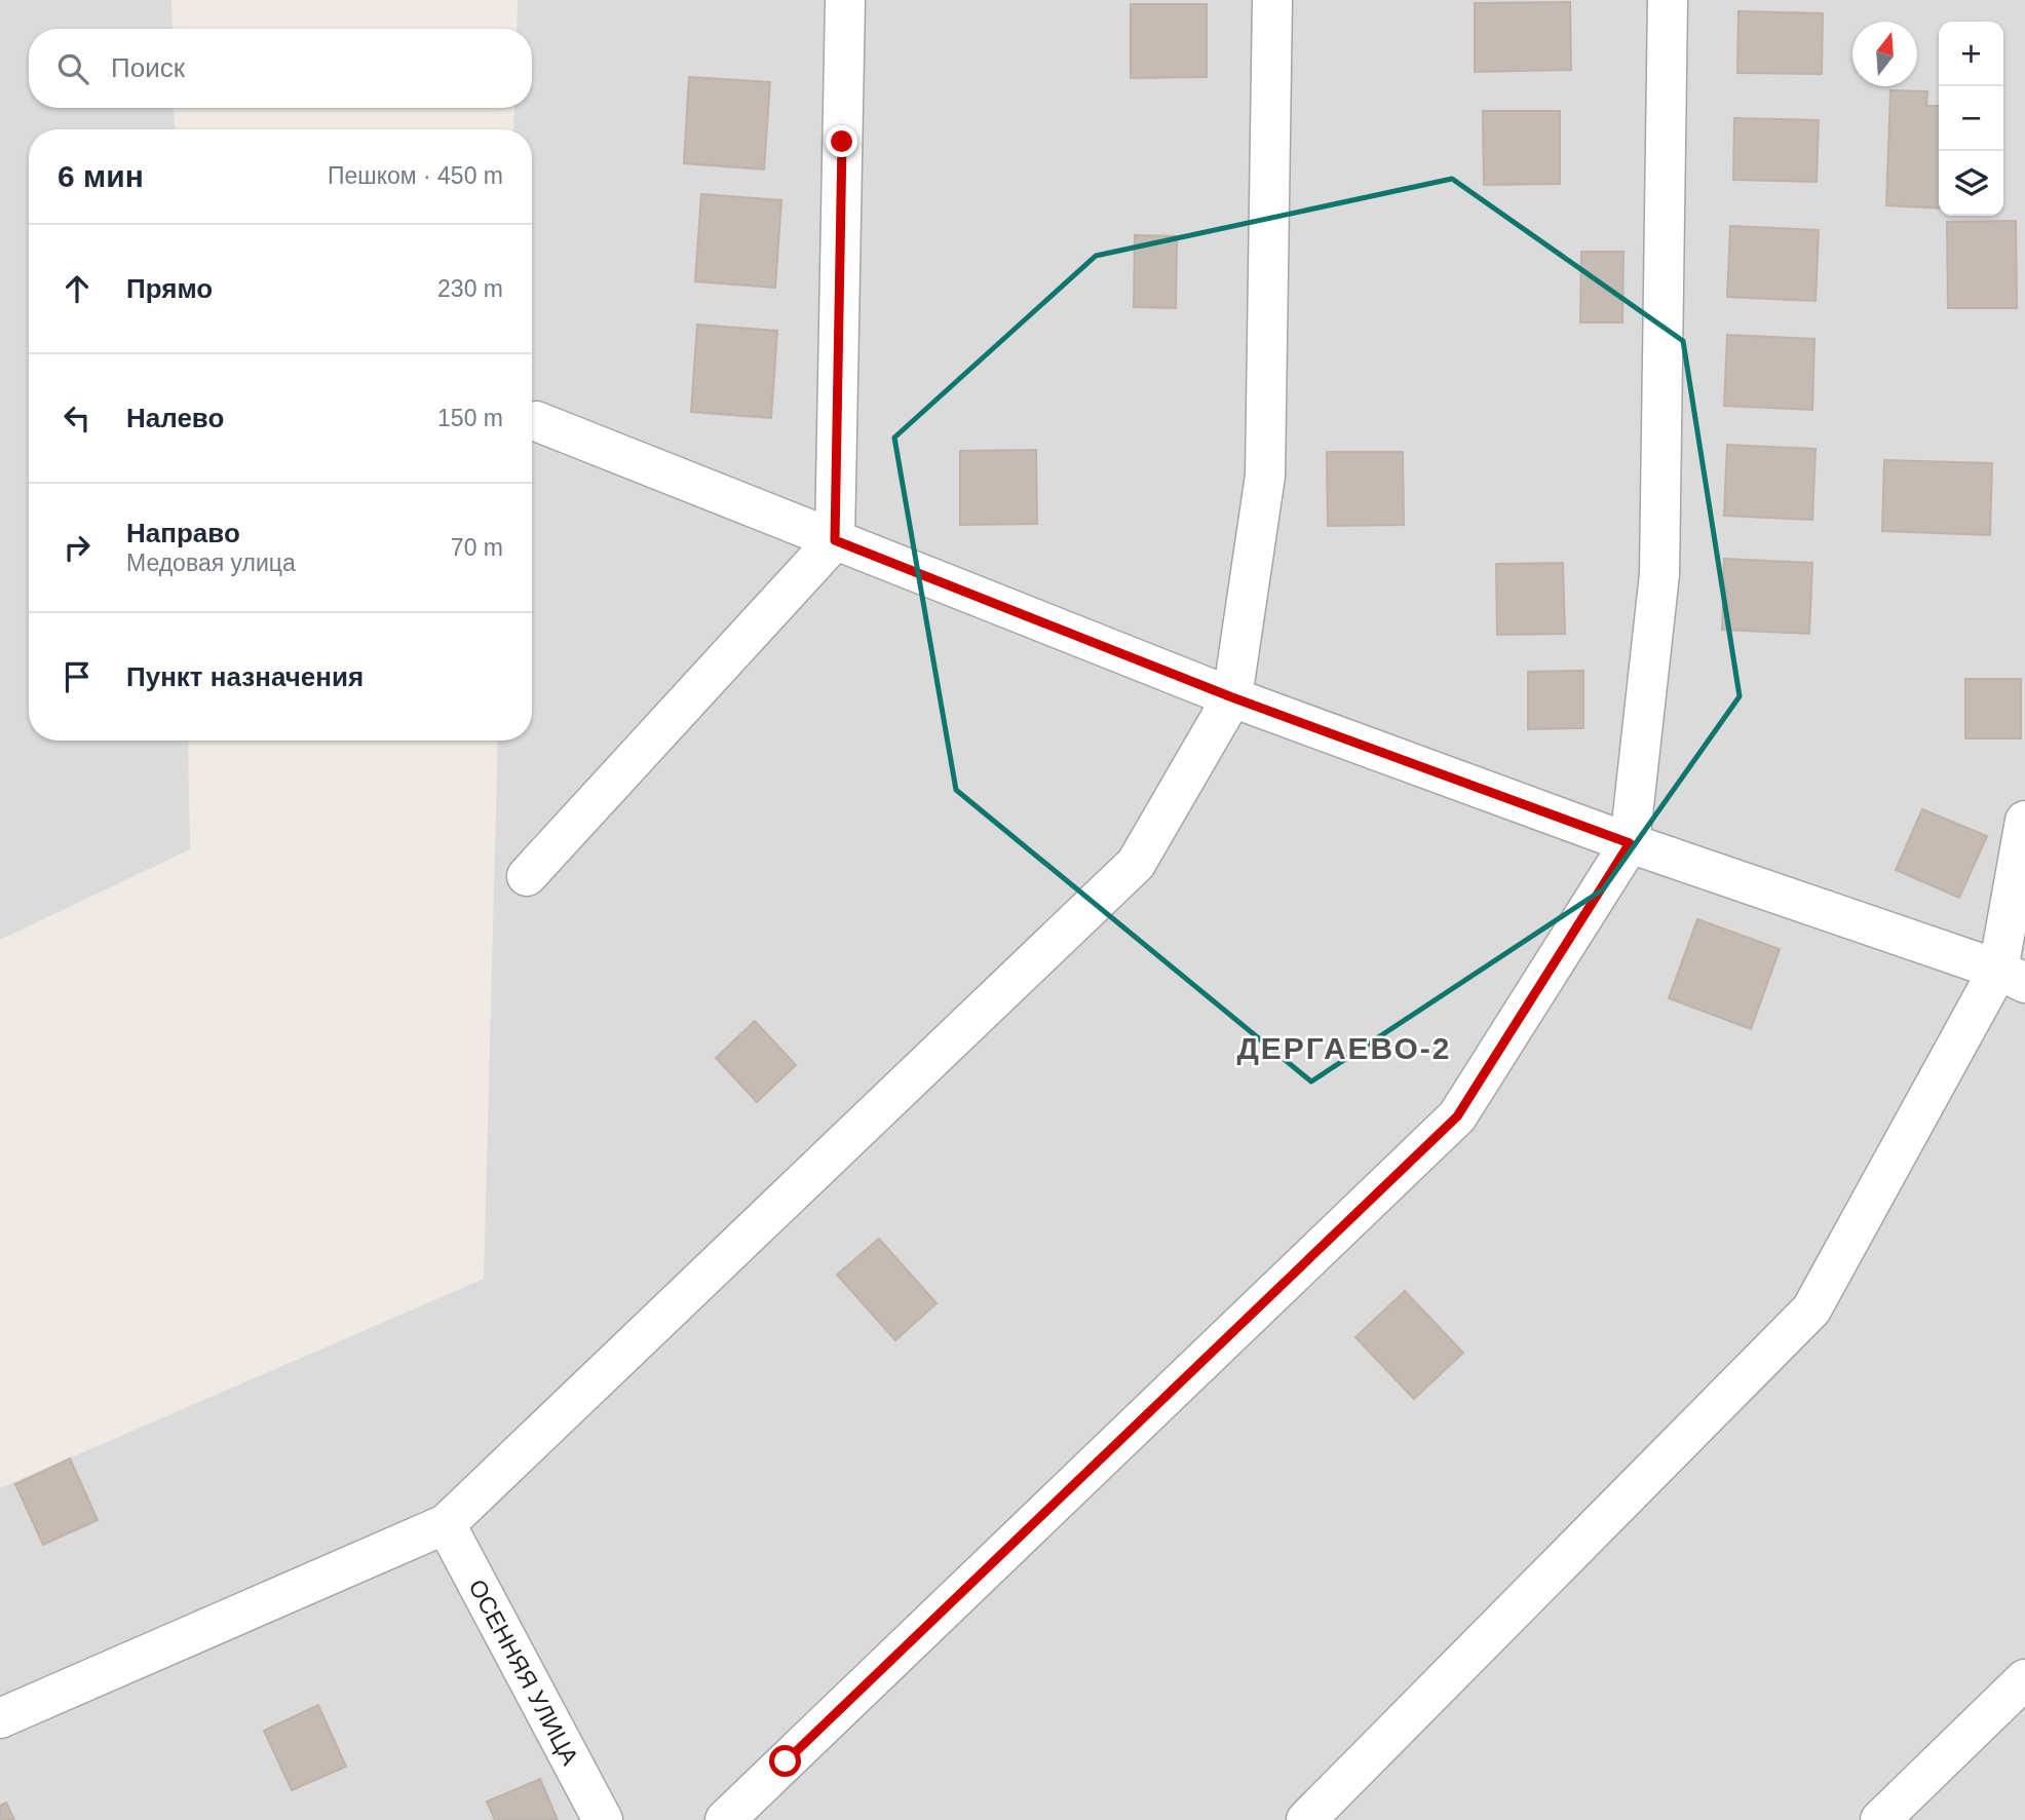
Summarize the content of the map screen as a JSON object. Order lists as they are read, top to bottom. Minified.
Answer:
{"streets":{"street":["ОСЕННЯЯ УЛИЦА"]},"districts":["ДЕРГАЕВО-2"],"north":"top","page":{"map_buttons":["+","−"],"search":"Поиск","heading":["6 мин","Пешком · 450 m"],"list":[["Прямо","230 m"],["Налево","150 m"],["Направо","Медовая улица","70 m"],"Пункт назначения"]}}
